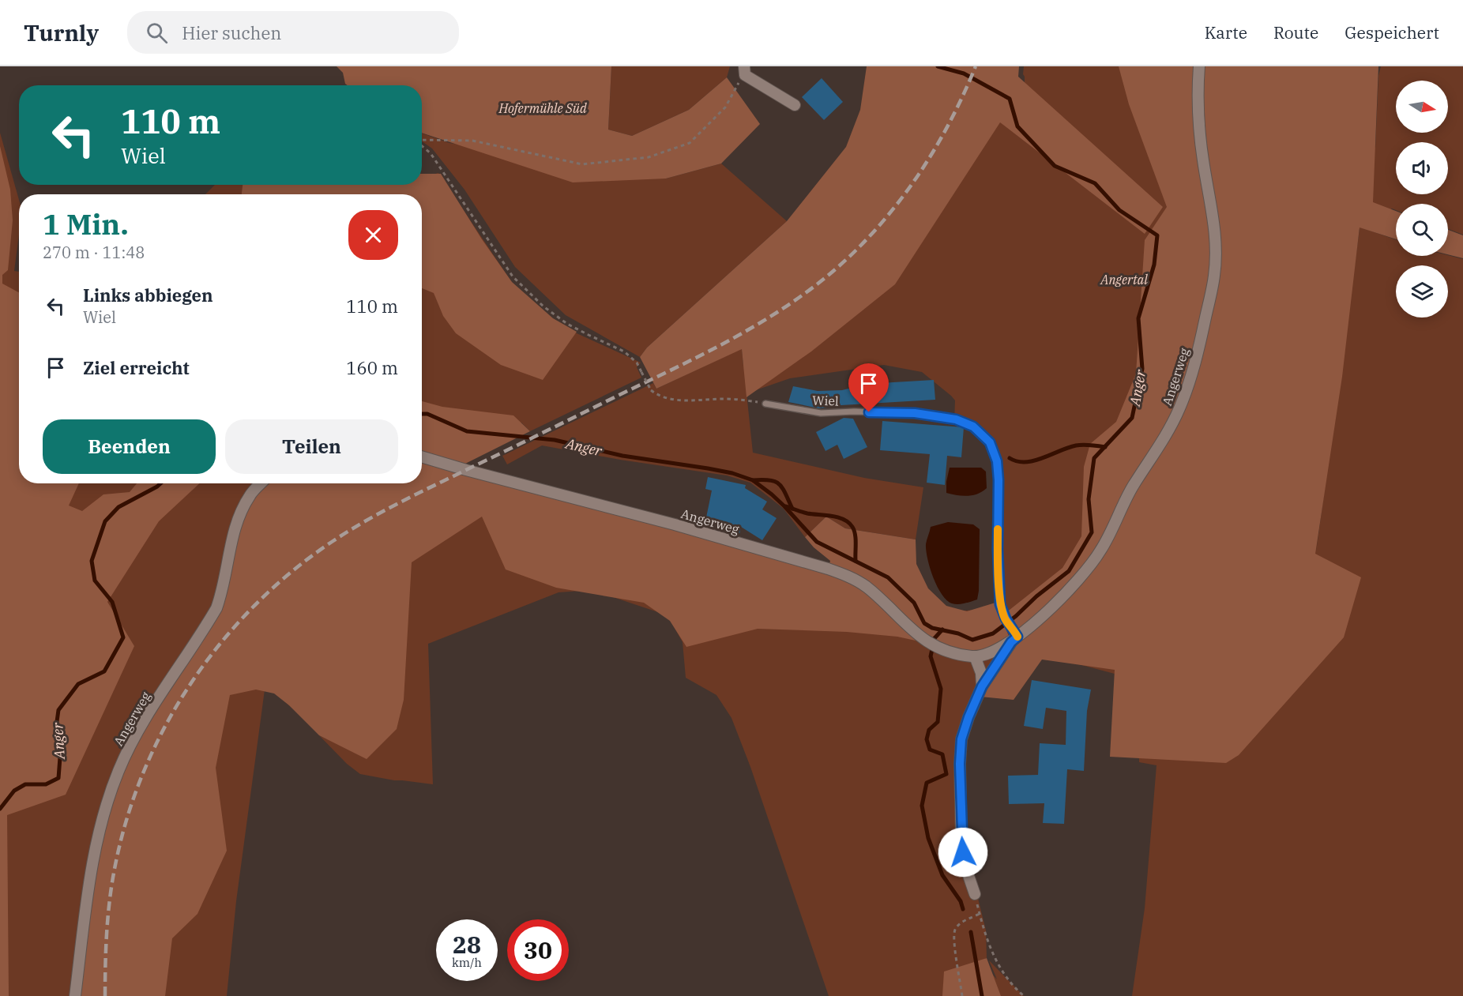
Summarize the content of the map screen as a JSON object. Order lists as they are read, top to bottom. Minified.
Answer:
{"streets":{"street":["Angerweg"],"lane":["Wiel"]},"crossings":[["Angerweg","Wiel"]],"water":["Anger"],"parks":["Hofermühle Süd","Angertal"],"north":"right","page":{"header":"Turnly","search":"Hier suchen","nav":["Karte","Route","Gespeichert"],"turn":["110 m","Wiel"],"heading":["1 Min.","270 m · 11:48"],"list":[{"name":"Links abbiegen","note":"Wiel","value":"110 m"},{"name":"Ziel erreicht","value":"160 m"}],"buttons":["Beenden","Teilen"],"speed":"28 km/h","limit":"30"}}
